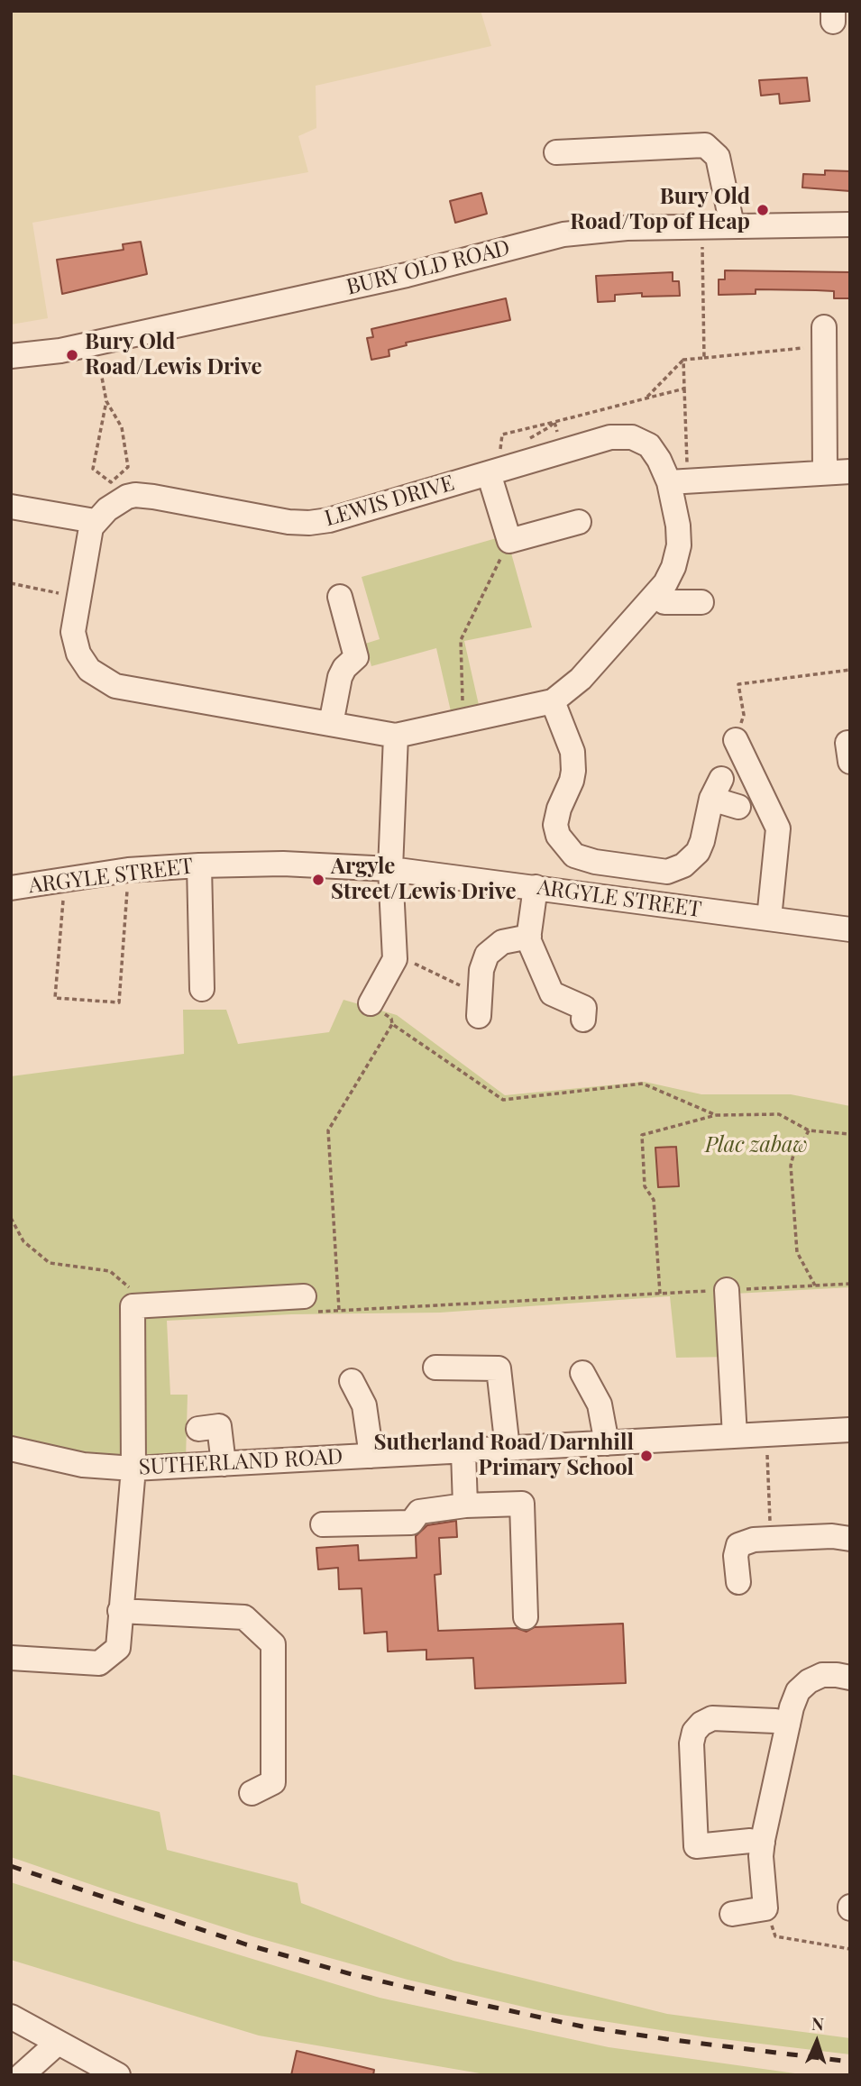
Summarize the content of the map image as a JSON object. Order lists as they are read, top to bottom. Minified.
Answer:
{"streets":{"street":["BURY OLD ROAD","LEWIS DRIVE","ARGYLE STREET","SUTHERLAND ROAD"]},"parks":["Plac zabaw"],"places":["Bury Old Road/Top of Heap","Bury Old Road/Lewis Drive","Argyle Street/Lewis Drive","Sutherland Road/Darnhill Primary School"],"north":"top"}
